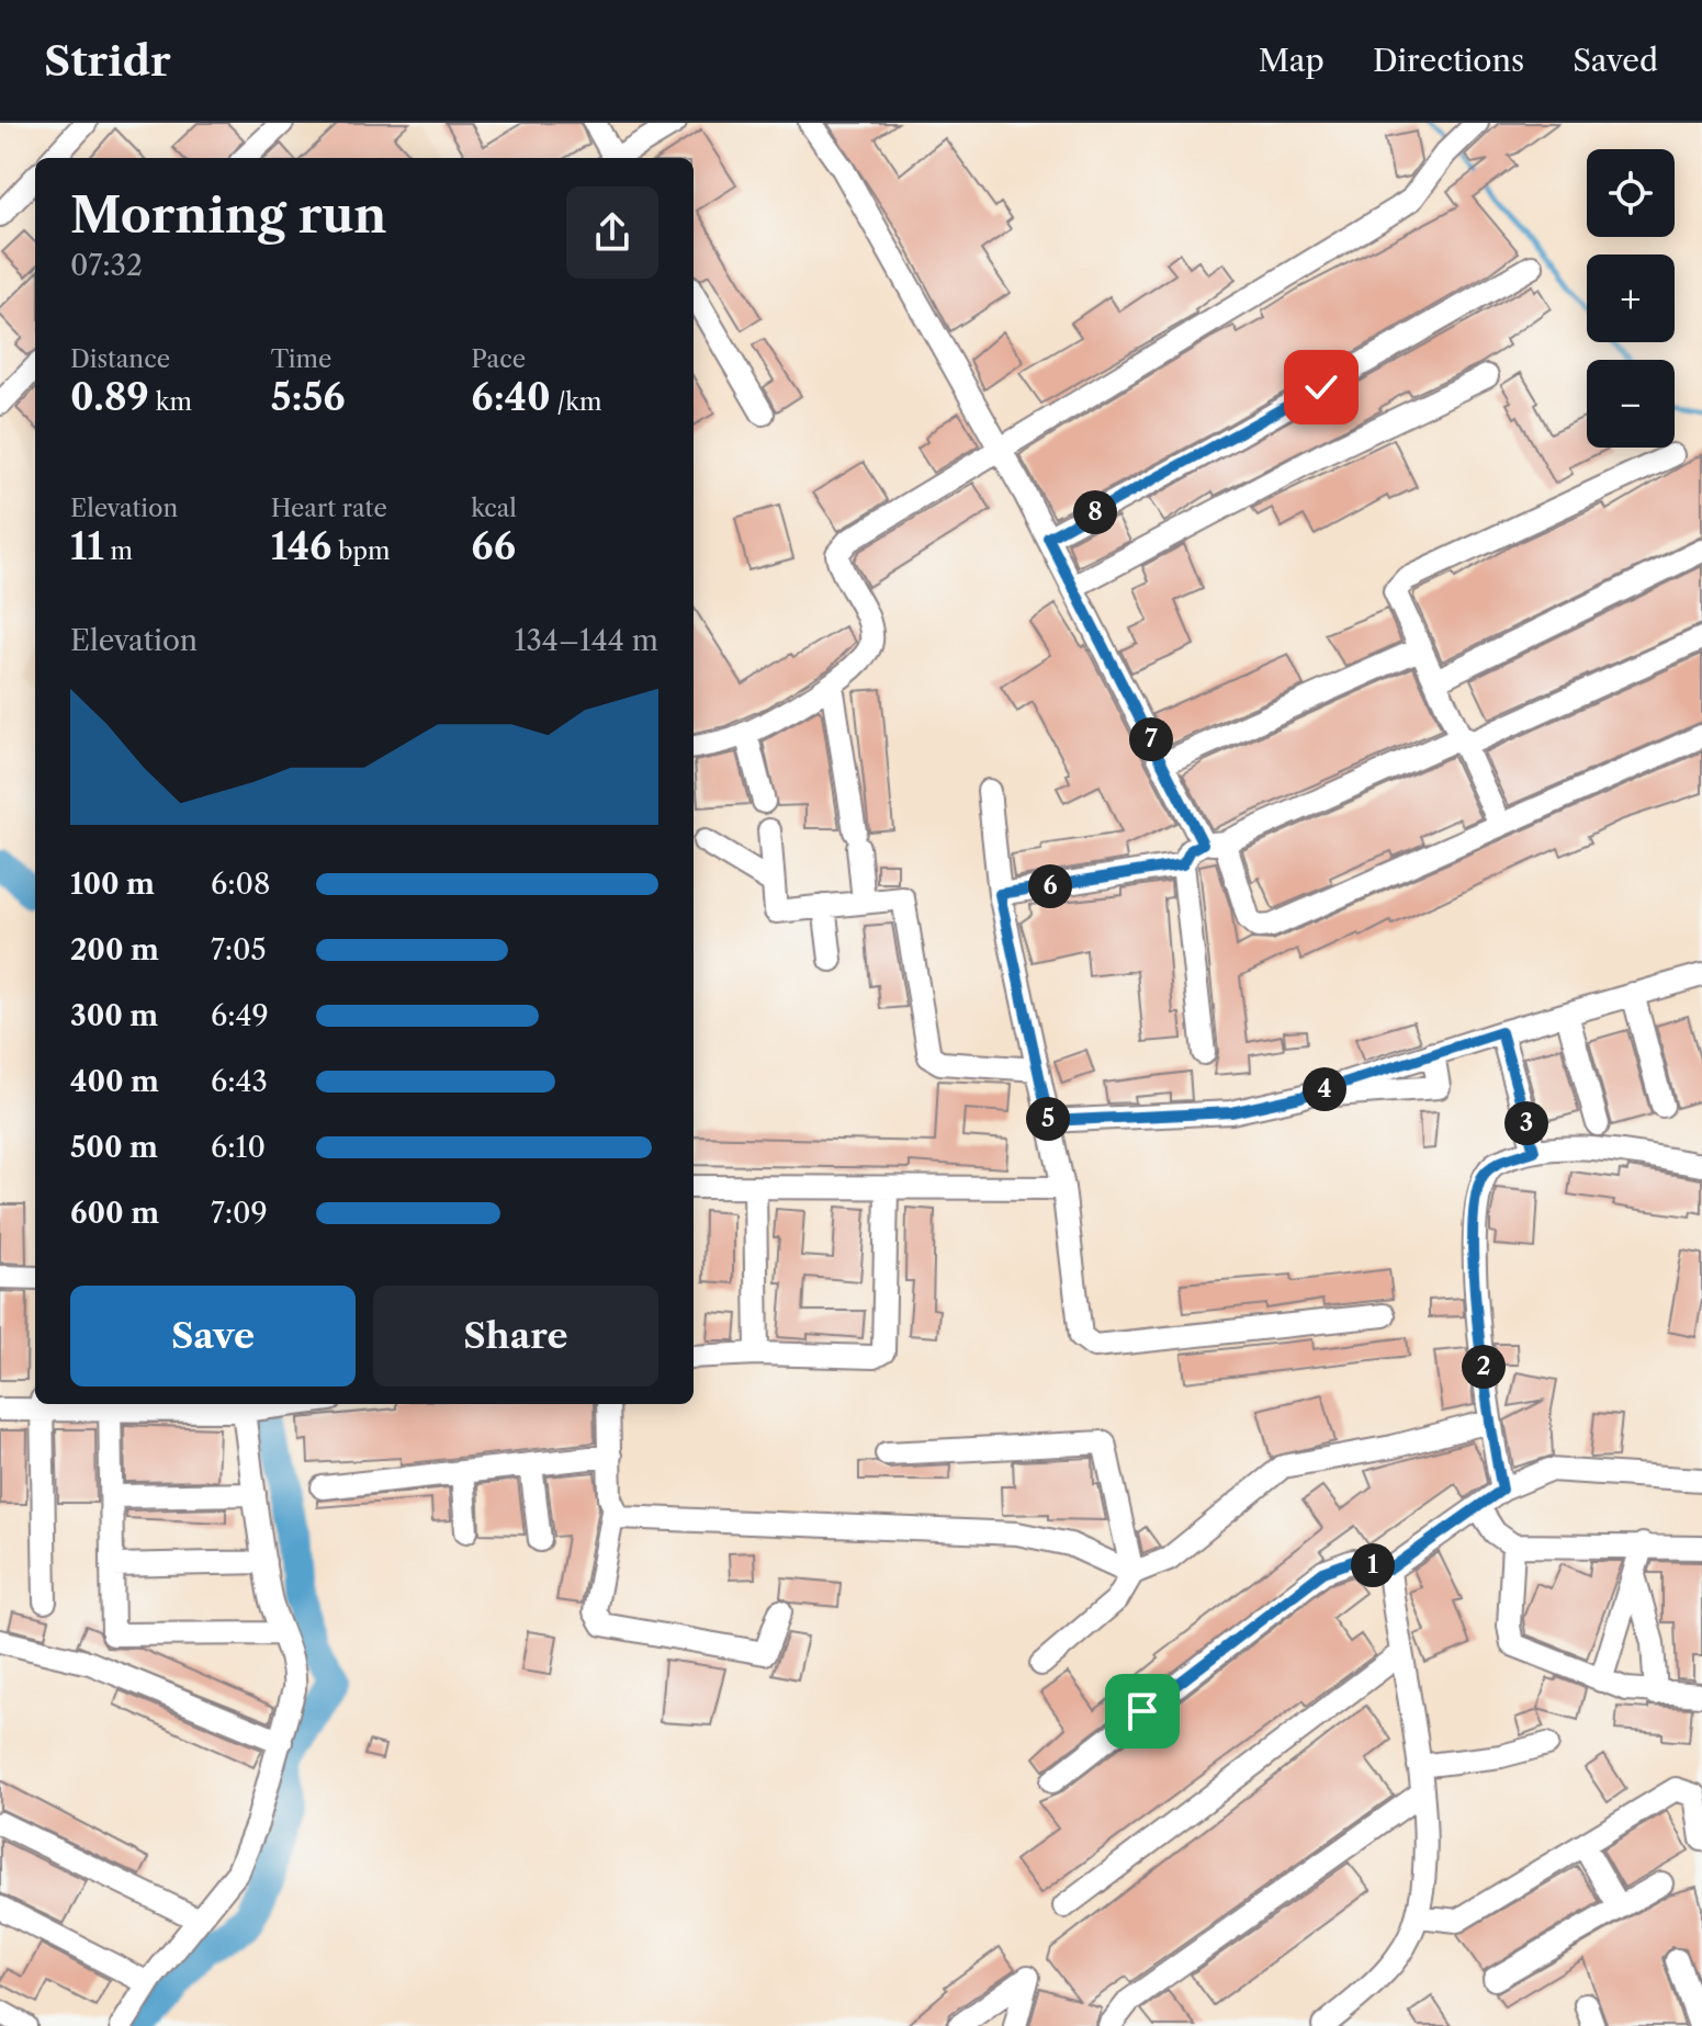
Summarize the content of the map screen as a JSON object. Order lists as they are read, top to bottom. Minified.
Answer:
{"page":{"header":"Stridr","nav":["Map","Directions","Saved"],"map_buttons":["+","−"],"heading":["Morning run","07:32"],"stats":[["Distance","0.89 km"],["Time","5:56"],["Pace","6:40 /km"],["Elevation","11 m"],["Heart rate","146 bpm"],["kcal","66"]],"pins":["8","7","6","4","5","3","2","1"],"chart":["Elevation","134–144 m"],"list":[{"name":"100 m","note":"6:08"},{"name":"200 m","note":"7:05"},{"name":"300 m","note":"6:49"},{"name":"400 m","note":"6:43"},{"name":"500 m","note":"6:10"},{"name":"600 m","note":"7:09"}],"buttons":["Save","Share"]}}
